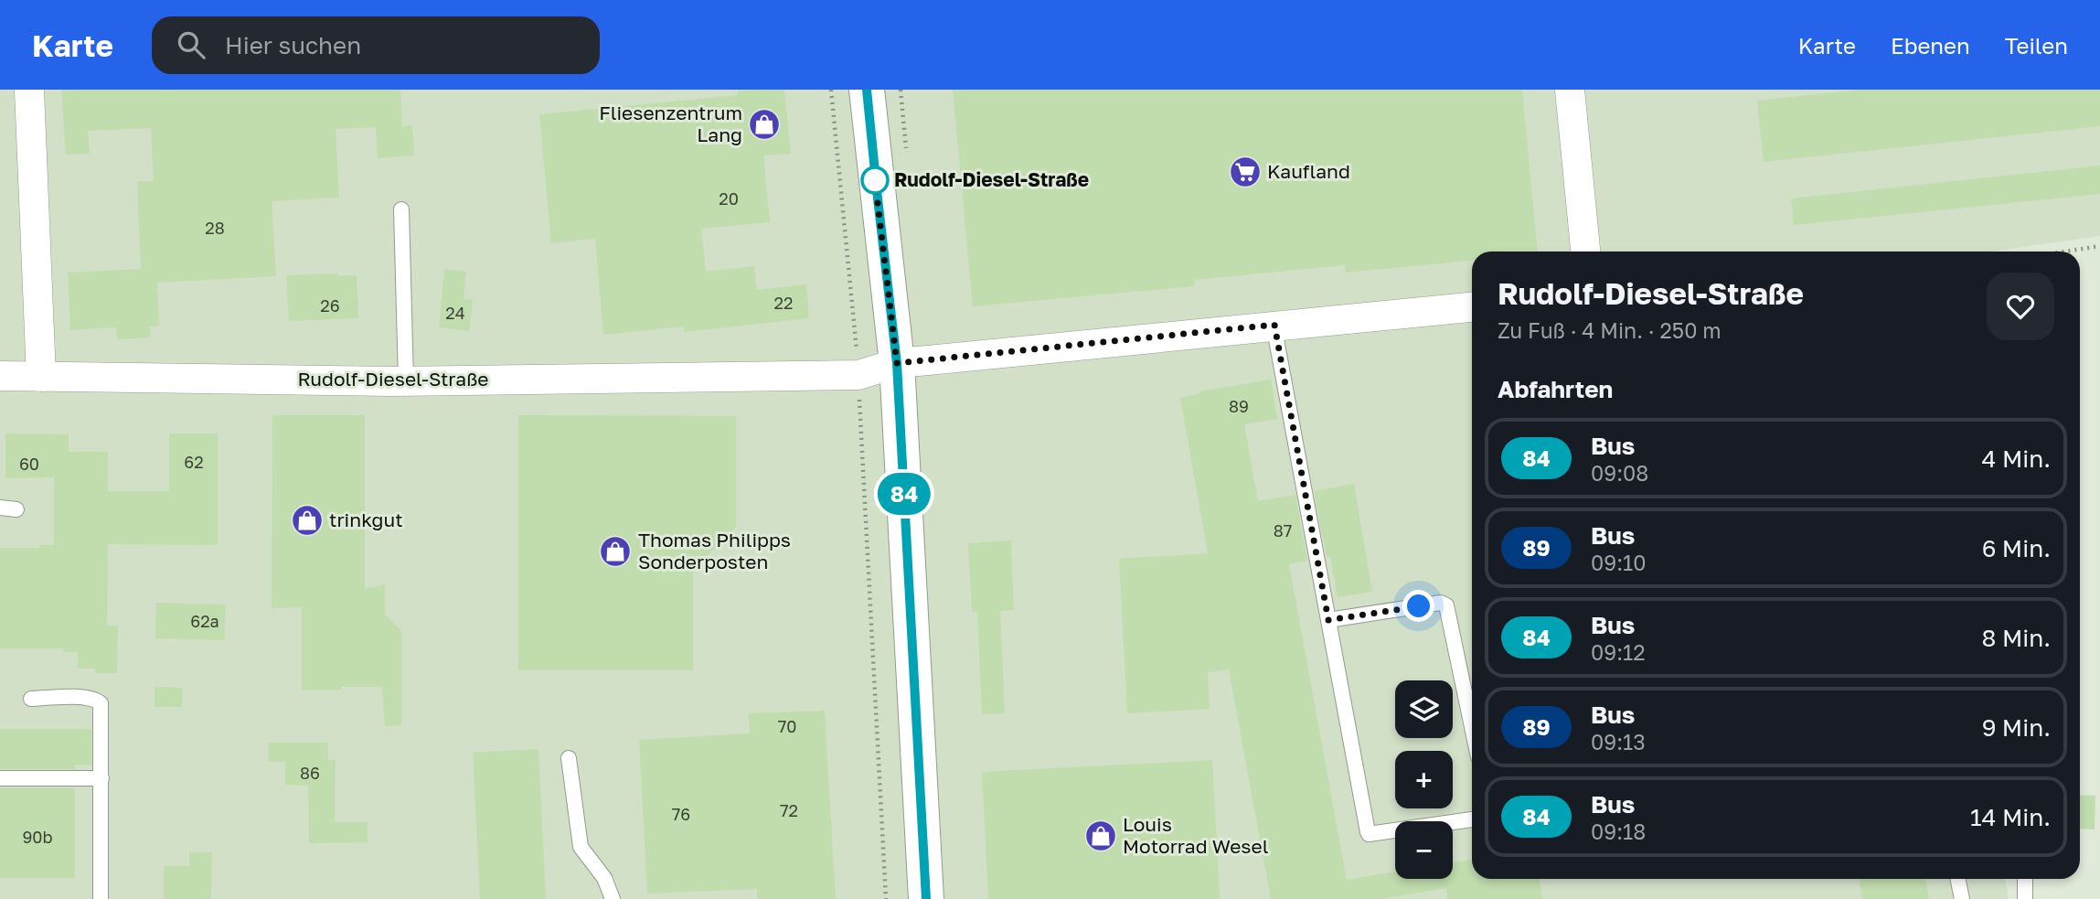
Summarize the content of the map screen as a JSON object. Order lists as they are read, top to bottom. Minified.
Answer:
{"streets":{"street":["Rudolf-Diesel-Straße"]},"places":{"shop":["Fliesenzentrum Lang","trinkgut","Thomas Philipps Sonderposten","Louis Motorrad Wesel"],"supermarket":["Kaufland"],"other":["Rudolf-Diesel-Straße"]},"lines":["bus line 84"],"house_numbers":["20","28","22","26","24","89","62","60","87","62a","70","86","72","76","90b"],"page":{"header":"Karte","search":"Hier suchen","nav":["Karte","Ebenen","Teilen"],"on_map":"84","heading":[["Rudolf-Diesel-Straße","Zu Fuß · 4 Min. · 250 m"],"Abfahrten"],"list":[{"mark":"84","name":"Bus","note":"09:08","value":"4 Min."},{"mark":"89","name":"Bus","note":"09:10","value":"6 Min."},{"mark":"84","name":"Bus","note":"09:12","value":"8 Min."},{"mark":"89","name":"Bus","note":"09:13","value":"9 Min."},{"mark":"84","name":"Bus","note":"09:18","value":"14 Min."}],"map_buttons":["+","−"]}}
